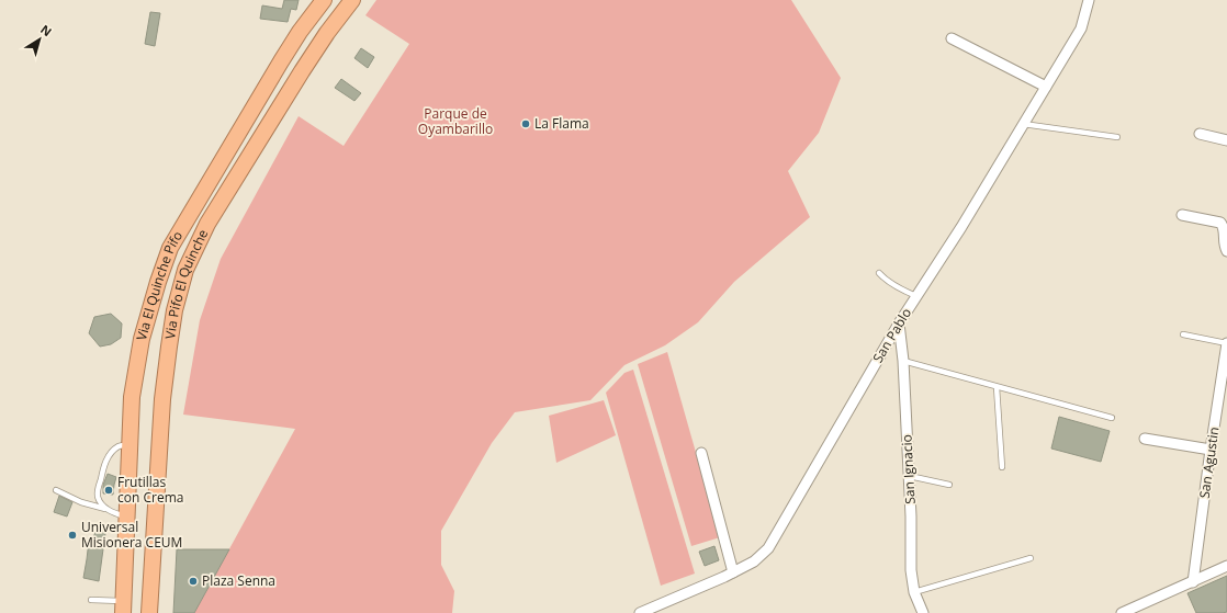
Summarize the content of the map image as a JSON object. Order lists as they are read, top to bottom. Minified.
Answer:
{"streets":{"highway":["Via Pifo El Quinche","Via El Quinche Pifo"],"street":["San Pablo","San Agustin","San Ignacio"]},"crossings":[["San Pablo","San Ignacio"]],"parks":["Parque de Oyambarillo"],"places":["La Flama","Frutillas con Crema","Universal Misionera CEUM","Plaza Senna"],"north":"top right"}
